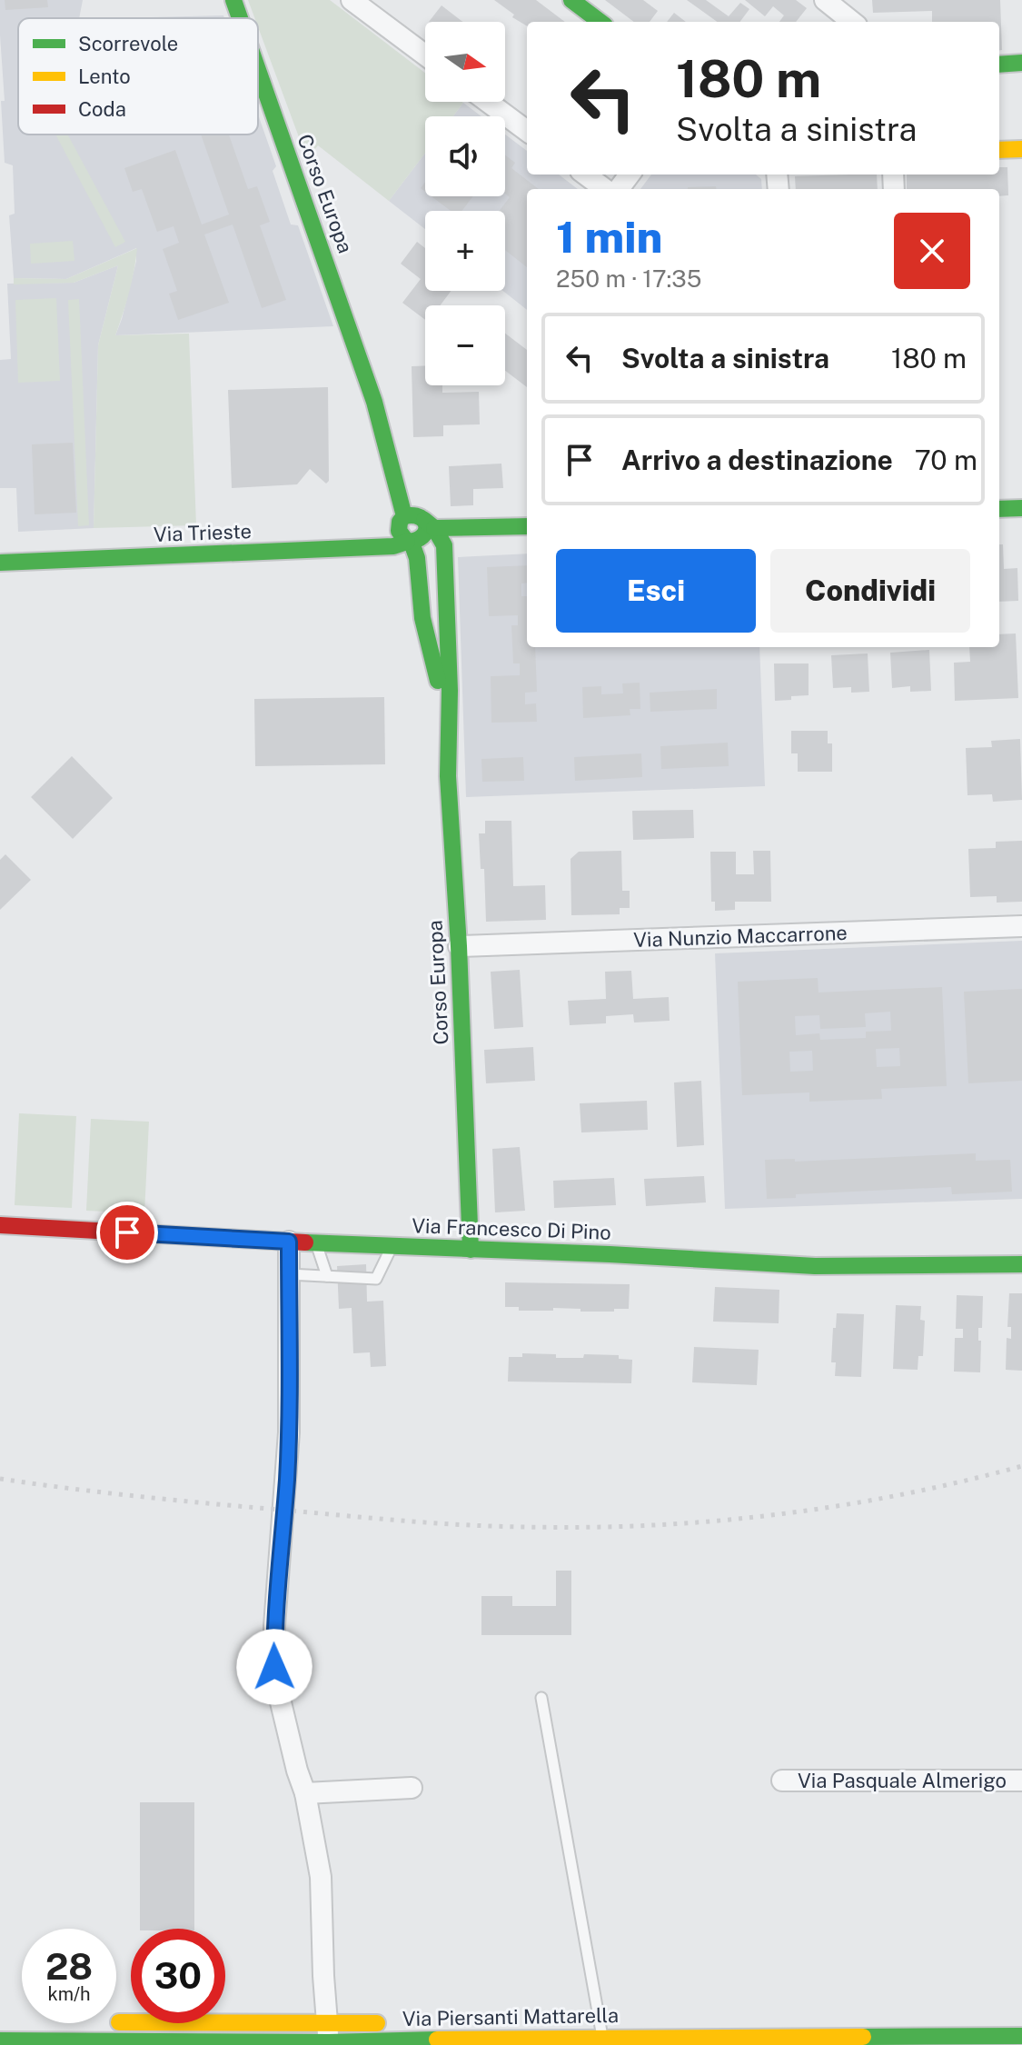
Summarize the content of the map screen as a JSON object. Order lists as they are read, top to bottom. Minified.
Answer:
{"streets":{"street":["Corso Europa","Via Trieste","Via Nunzio Maccarrone","Via Francesco Di Pino","Via Pasquale Almerigo","Via Piersanti Mattarella"]},"crossings":[["Corso Europa","Via Nunzio Maccarrone"],["Corso Europa","Via Francesco Di Pino"]],"legend":["Scorrevole","Lento","Coda"],"north":"right","page":{"map_buttons":["+","−"],"turn":["180 m","Svolta a sinistra"],"heading":["1 min","250 m · 17:35"],"list":[{"name":"Svolta a sinistra","value":"180 m"},{"name":"Arrivo a destinazione","value":"70 m"}],"buttons":["Esci","Condividi"],"speed":"28 km/h","limit":"30"}}
